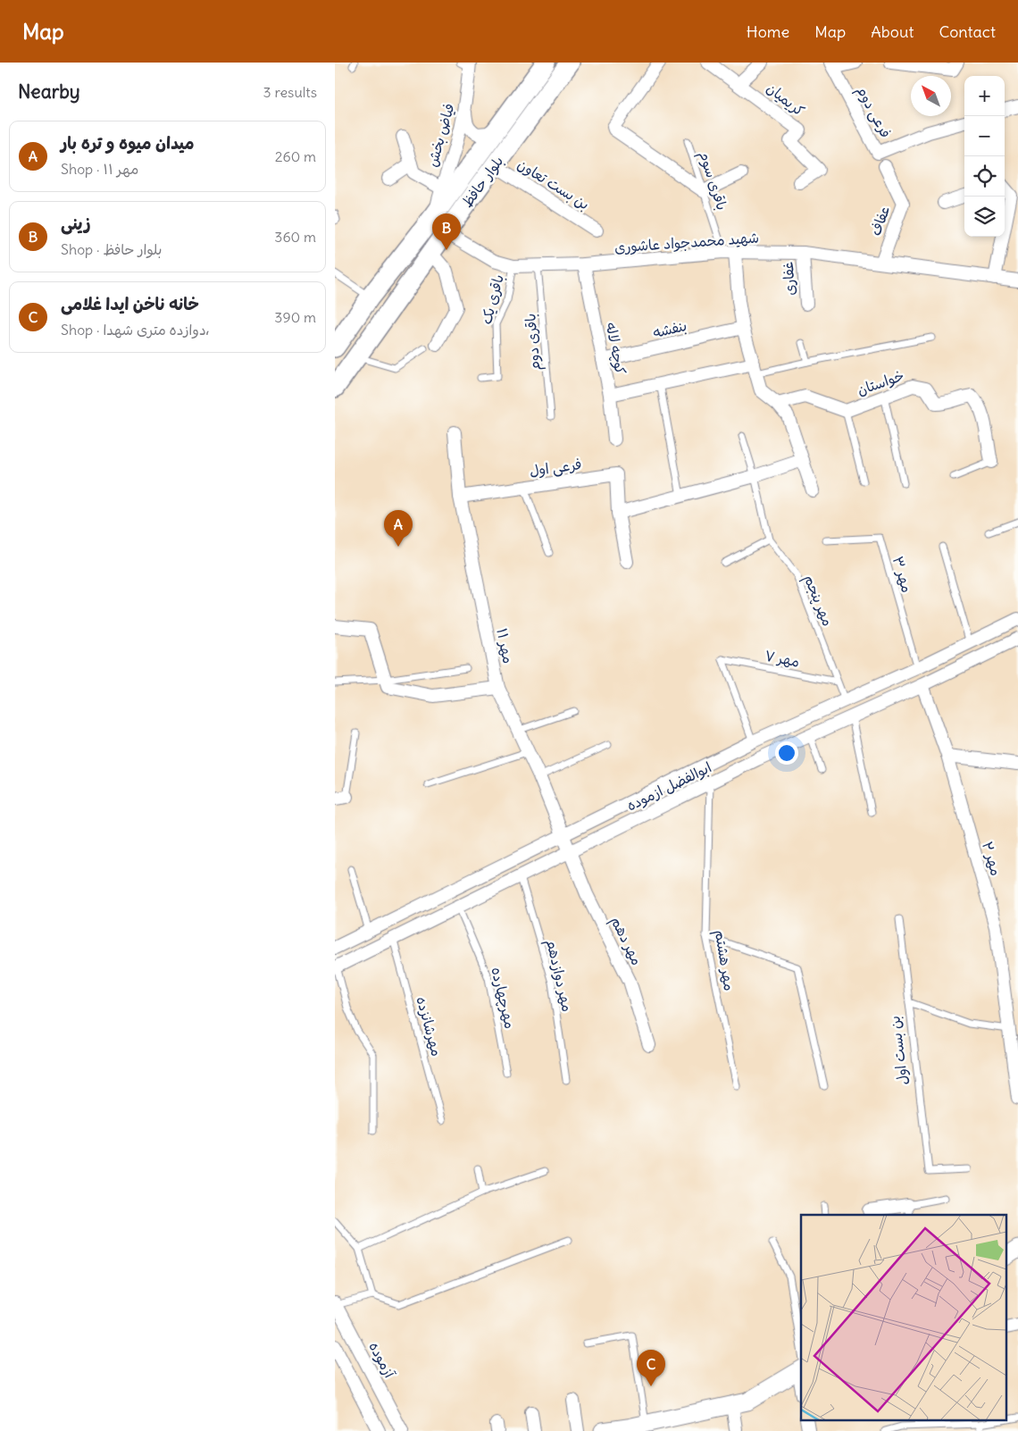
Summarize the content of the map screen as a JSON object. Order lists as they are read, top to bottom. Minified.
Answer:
{"streets":{"main road":["بلوار حافظ"],"street":["کریمیان","فرعی دوم","فیاض بخش","بن‌ بست تعاون","عفاف","شهید محمدجواد عاشوری","غفاری","بنفشه","کوچه لاله","خواستان","فرعی اول","مهر ۱۱","ابوالفضل ازموده","مهر ۲","مهر دهم","آزموده"],"lane":["باقری سوم","باقری یک","باقری دوم","مهر ۳","مهر پنجم","مهر ۷","مهر هشتم","مهر دوازدهم","مهرچهارده","مهرشانزده","بن بست اول"]},"crossings":[["فیاض بخش","بلوار حافظ"],["باقری سوم","شهید محمدجواد عاشوری"],["بلوار حافظ","بن‌ بست تعاون"],["بلوار حافظ","شهید محمدجواد عاشوری"],["عفاف","شهید محمدجواد عاشوری"],["شهید محمدجواد عاشوری","غفاری"],["شهید محمدجواد عاشوری","باقری یک"],["شهید محمدجواد عاشوری","باقری دوم"],["شهید محمدجواد عاشوری","کوچه لاله"],["بنفشه","کوچه لاله"],["فرعی اول","مهر ۱۱"],["مهر ۳","ابوالفضل ازموده"],["مهر پنجم","مهر ۷"],["مهر پنجم","ابوالفضل ازموده"],["مهر ۱۱","ابوالفضل ازموده"],["مهر ۱۱","مهر دهم"],["مهر ۷","ابوالفضل ازموده"],["ابوالفضل ازموده","مهر ۲"],["ابوالفضل ازموده","مهر دهم"],["ابوالفضل ازموده","مهر هشتم"],["ابوالفضل ازموده","مهر دوازدهم"],["ابوالفضل ازموده","مهرچهارده"],["ابوالفضل ازموده","مهرشانزده"],["مهر ۲","بن بست اول"]],"north":"top left","page":{"header":"Map","nav":["Home","Map","About","Contact"],"heading":["Nearby","3 results"],"map_buttons":["+","−"],"list":[{"mark":"A","name":"میدان میوه و تره بار","note":"Shop · مهر ۱۱","value":"260 m"},{"mark":"B","name":"زینی","note":"Shop · بلوار حافظ","value":"360 m"},{"mark":"C","name":"خانه ناخن ایدا غلامی","note":"Shop · دوازده متری شهدا،","value":"390 m"}],"pins":["B","A","C"]}}
